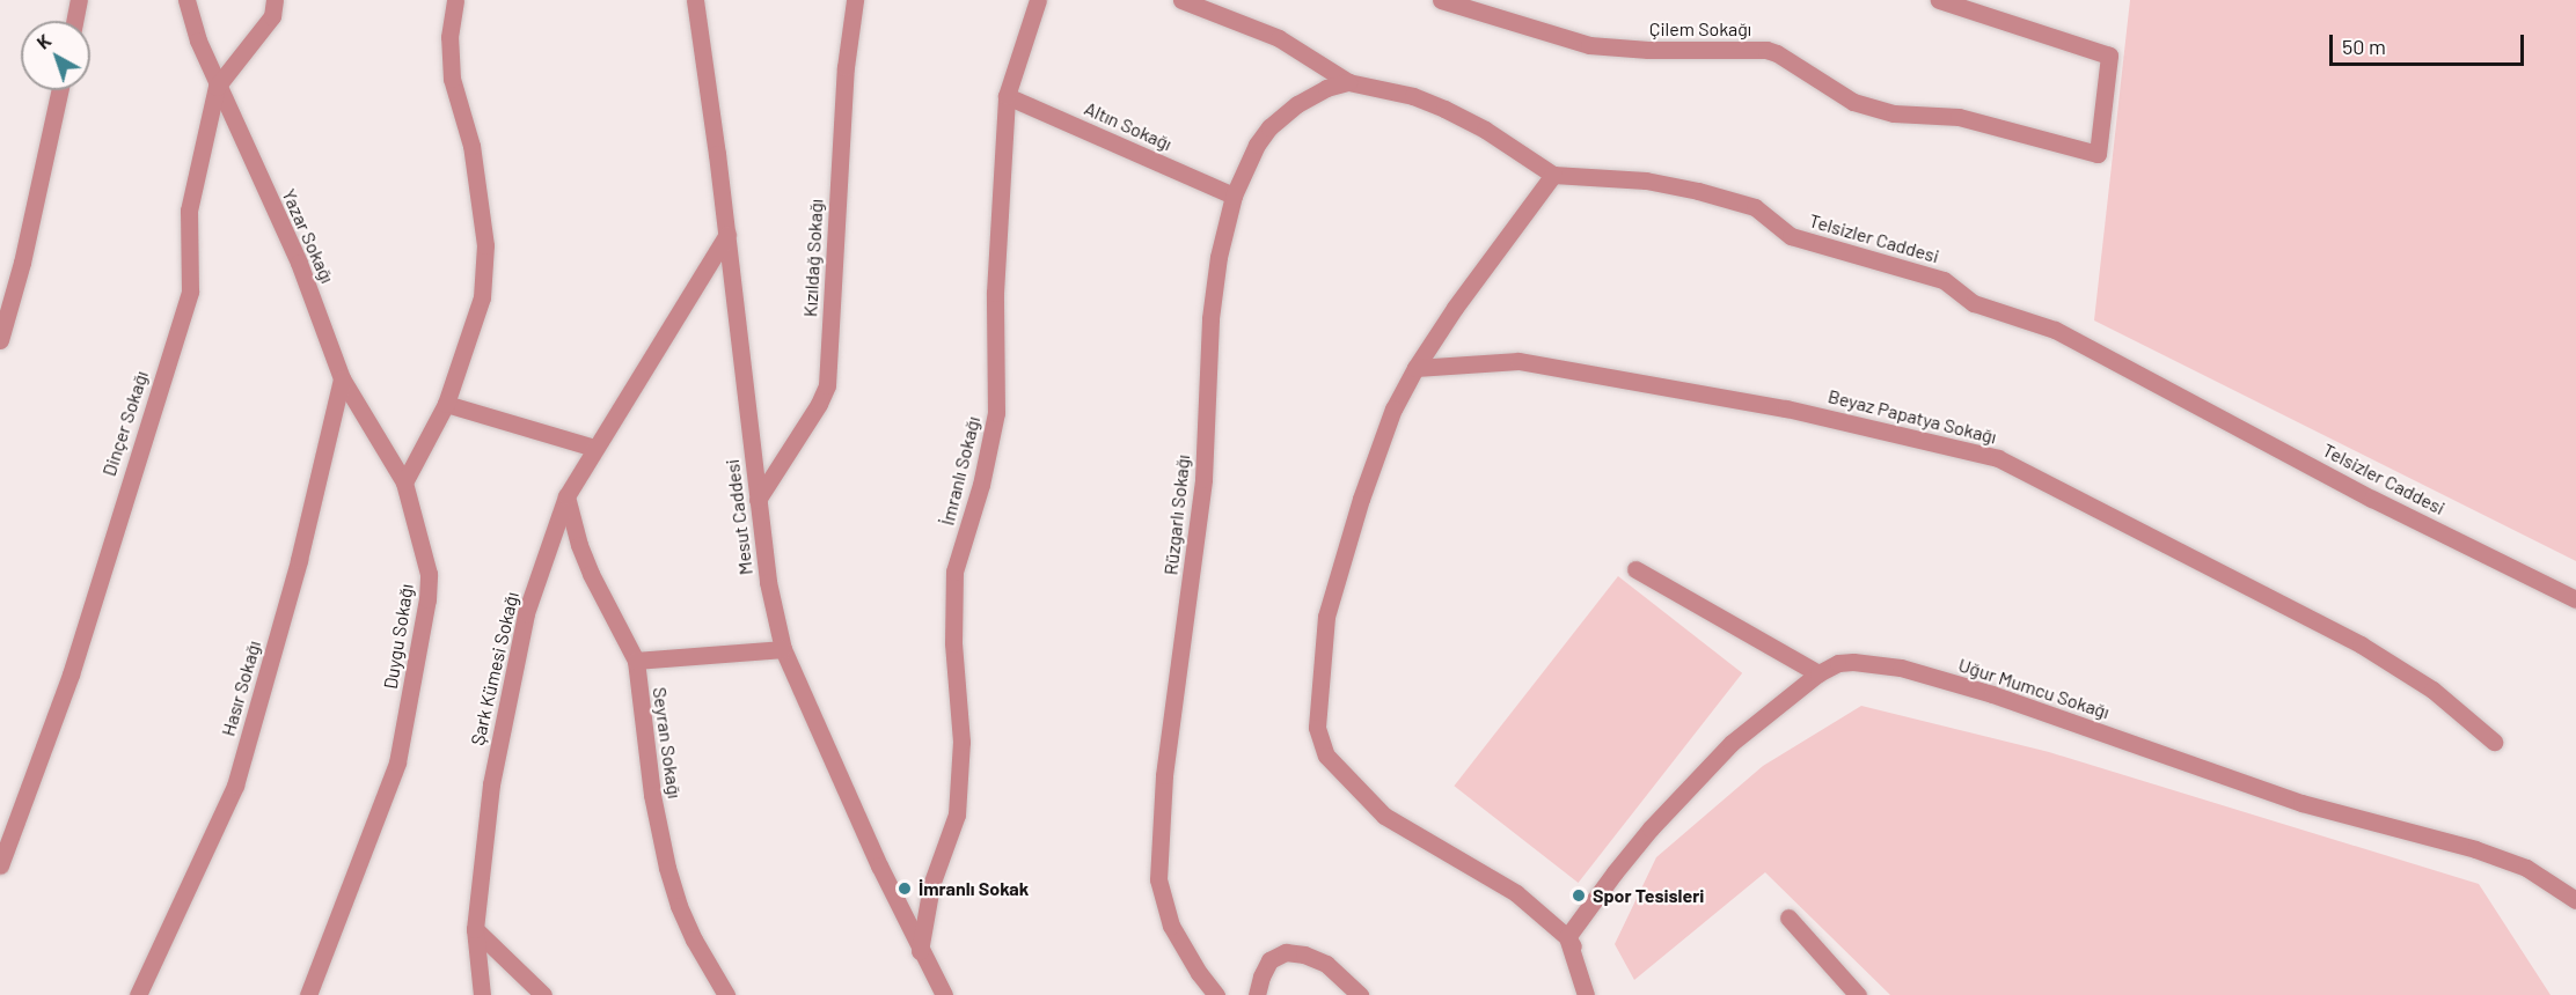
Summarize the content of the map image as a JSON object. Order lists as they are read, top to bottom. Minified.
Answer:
{"streets":{"street":["Çilem Sokağı","Altın Sokağı","Yazar Sokağı","Telsizler Caddesi","Kızıldağ Sokağı","Beyaz Papatya Sokağı","Dinçer Sokağı","İmranlı Sokağı","Rüzgarlı Sokağı","Mesut Caddesi","Duygu Sokağı","Şark Kümesi Sokağı","Hasır Sokağı","Uğur Mumcu Sokağı","Seyran Sokağı"]},"crossings":[["Altın Sokağı","İmranlı Sokağı"],["Altın Sokağı","Rüzgarlı Sokağı"],["Yazar Sokağı","Dinçer Sokağı"],["Yazar Sokağı","Duygu Sokağı"],["Yazar Sokağı","Hasır Sokağı"],["Telsizler Caddesi","Rüzgarlı Sokağı"],["Kızıldağ Sokağı","Mesut Caddesi"],["İmranlı Sokağı","Mesut Caddesi"],["Mesut Caddesi","Şark Kümesi Sokağı"],["Şark Kümesi Sokağı","Seyran Sokağı"]],"places":["İmranlı Sokak","Spor Tesisleri"],"scale_bar":"50 m","north":"top left"}
